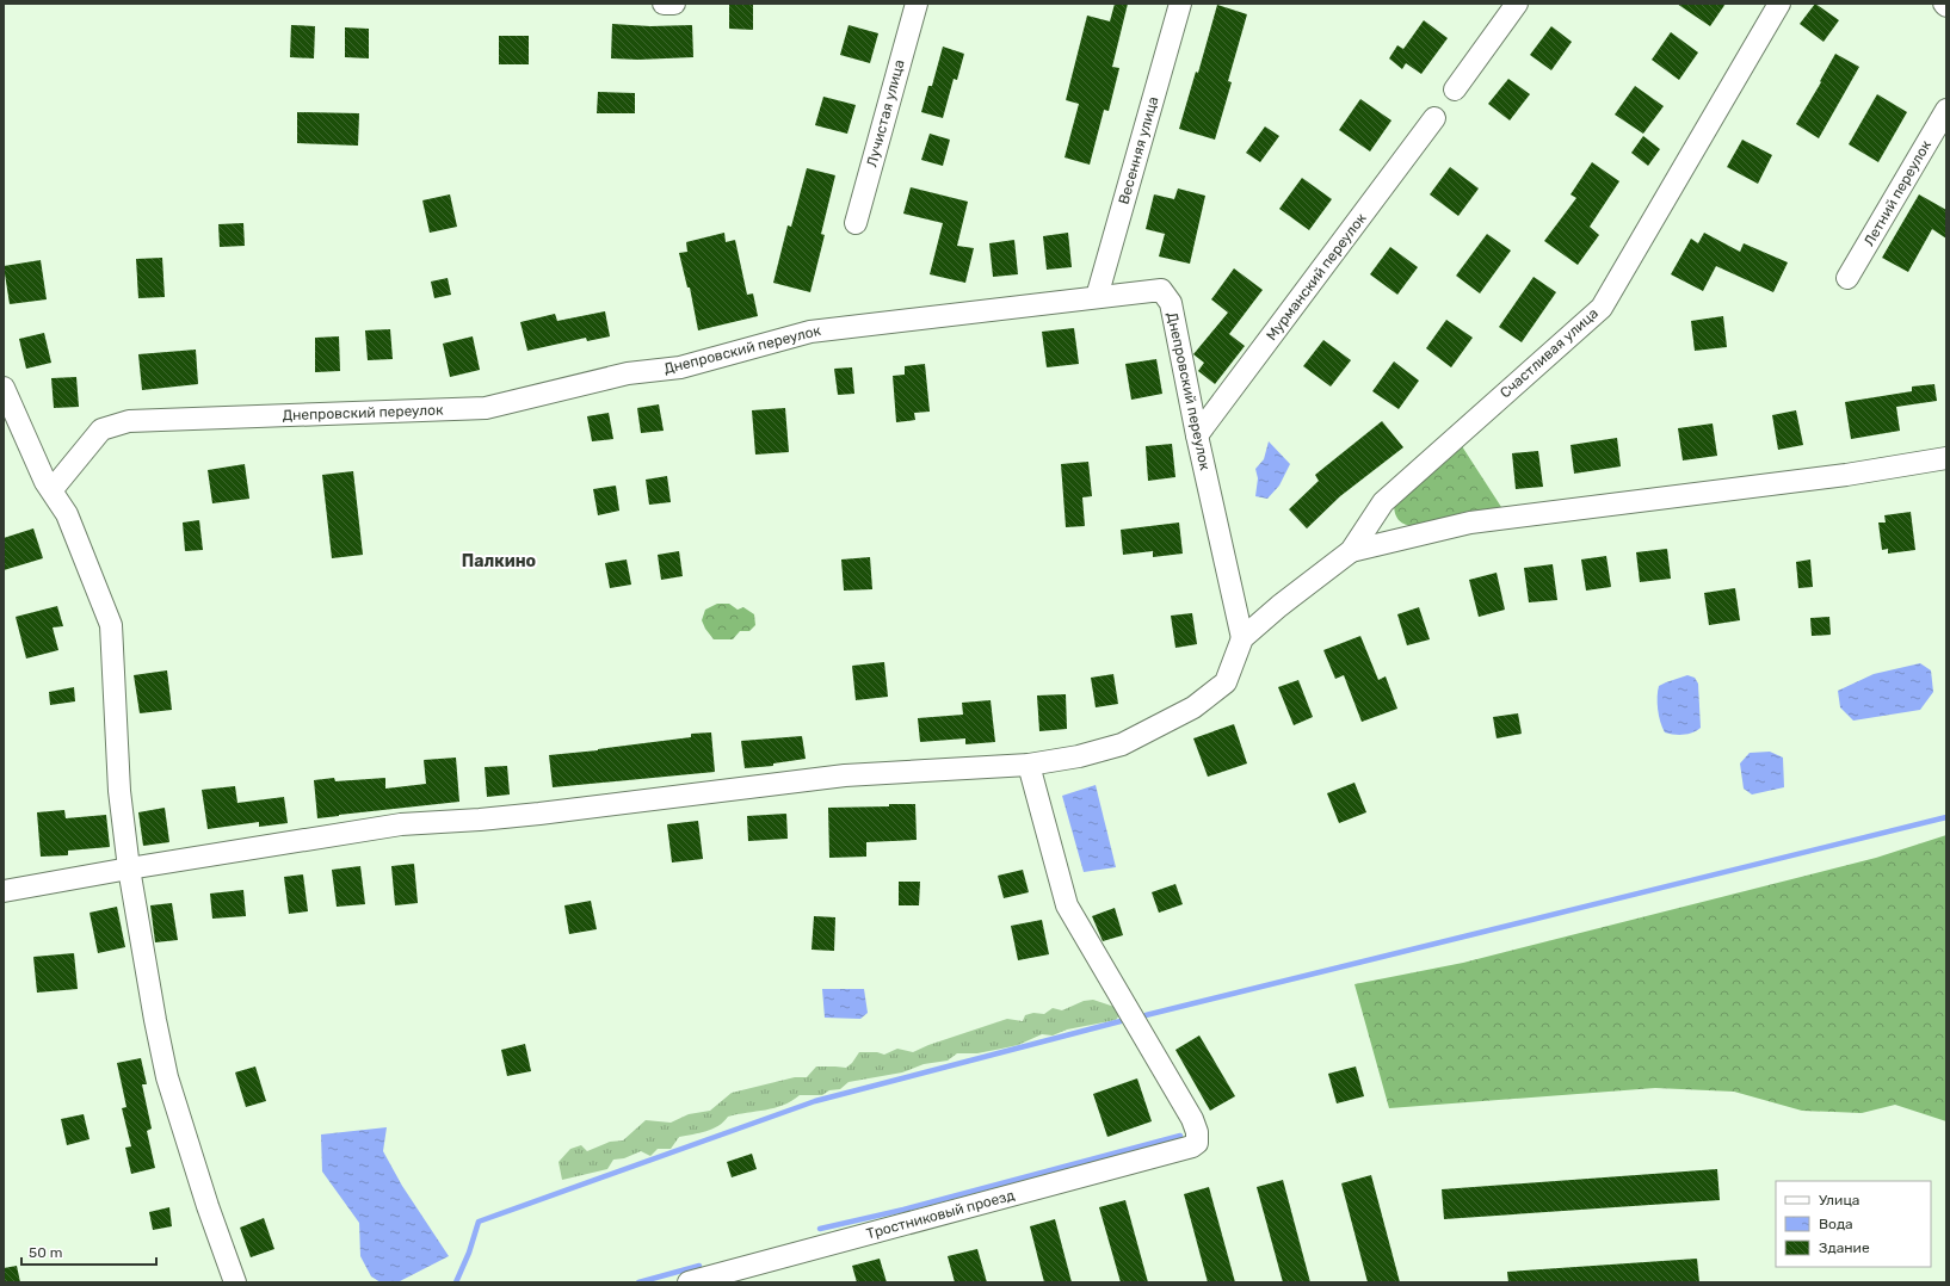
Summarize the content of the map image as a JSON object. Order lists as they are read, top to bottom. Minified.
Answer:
{"streets":{"street":["Лучистая улица","Весенняя улица","Летний переулок","Мурманский переулок","Днепровский переулок","Счастливая улица","Тростниковый проезд"]},"crossings":[["Весенняя улица","Днепровский переулок"],["Мурманский переулок","Днепровский переулок"],["Днепровский переулок","Счастливая улица"]],"districts":["Палкино"],"legend":["Улица","Вода","Здание"],"scale_bar":"50 m"}
